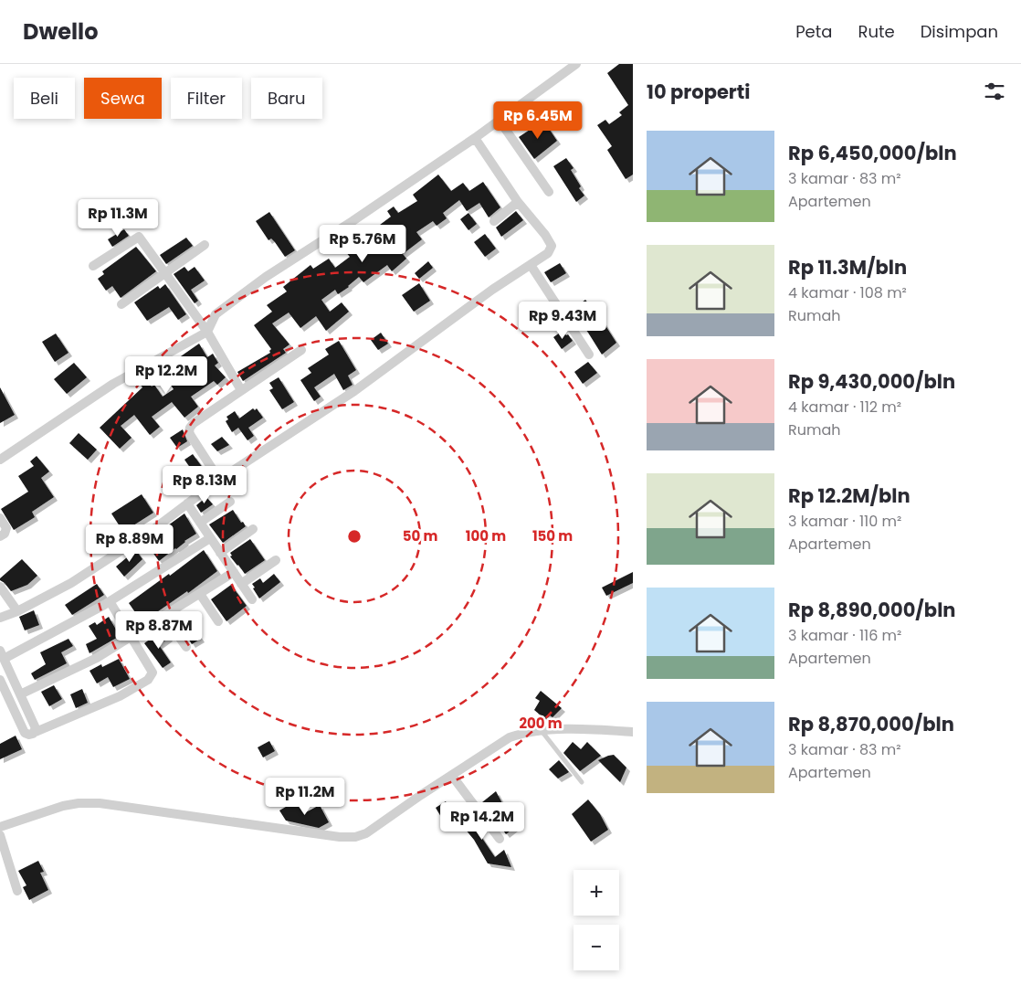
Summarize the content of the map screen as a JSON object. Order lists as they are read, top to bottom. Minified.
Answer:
{"page":{"header":"Dwello","nav":["Peta","Rute","Disimpan"],"heading":"10 properti","chip":["Beli","Sewa","Filter","Baru"],"price":["Rp 6.45M","Rp 11.3M","Rp 5.76M","Rp 9.43M","Rp 12.2M","Rp 8.13M","Rp 8.89M","Rp 8.87M","Rp 11.2M","Rp 14.2M"],"list":[{"name":"Rp 6,450,000/bln","note":"3 kamar · 83 m² · Apartemen"},{"name":"Rp 11.3M/bln","note":"4 kamar · 108 m² · Rumah"},{"name":"Rp 9,430,000/bln","note":"4 kamar · 112 m² · Rumah"},{"name":"Rp 12.2M/bln","note":"3 kamar · 110 m² · Apartemen"},{"name":"Rp 8,890,000/bln","note":"3 kamar · 116 m² · Apartemen"},{"name":"Rp 8,870,000/bln","note":"3 kamar · 83 m² · Apartemen"}],"map_buttons":["+","−"]},"rings":["50 m","100 m","150 m","200 m"]}
